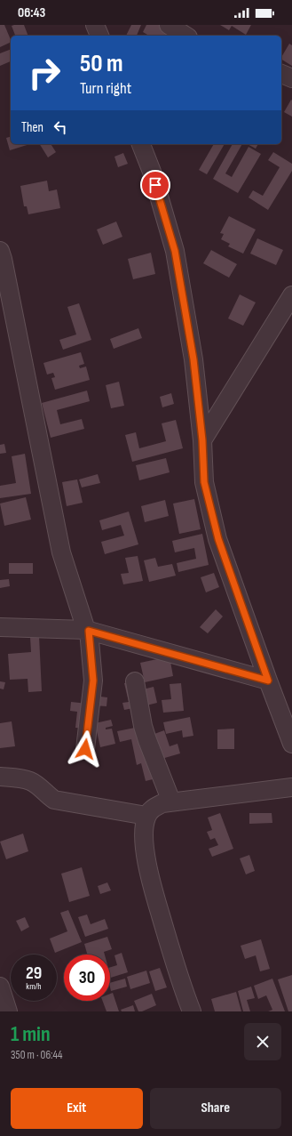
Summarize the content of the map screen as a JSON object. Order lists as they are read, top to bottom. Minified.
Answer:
{"page":{"status":"06:43","turn":["50 m","Turn right"],"then":"Then","speed":"29 km/h","limit":"30","heading":["1 min","350 m · 06:44"],"buttons":["Exit","Share"]}}
